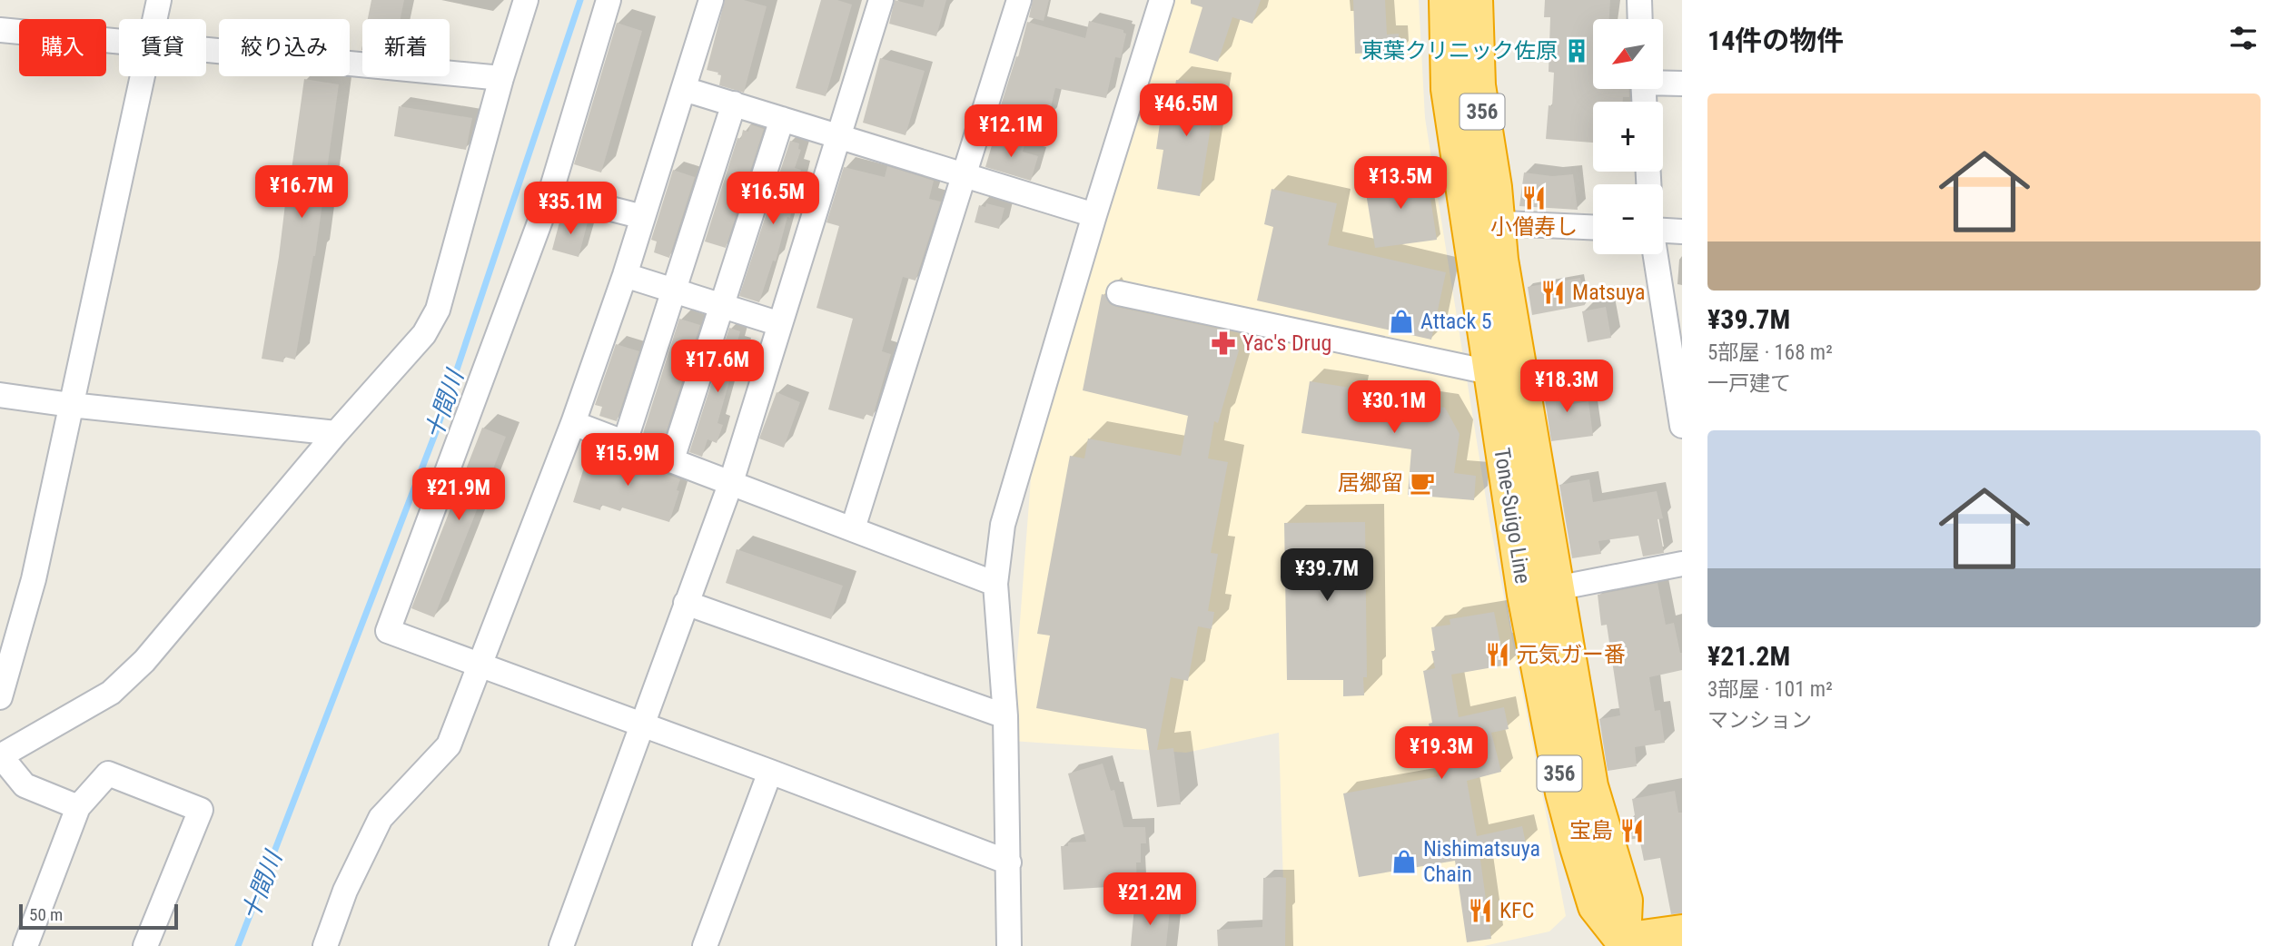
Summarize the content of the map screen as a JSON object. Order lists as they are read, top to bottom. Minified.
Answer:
{"streets":{"highway":["356","Tone-Suigo Line"]},"water":["十間川"],"places":{"building":["東葉クリニック佐原"],"restaurant":["小僧寿し","Matsuya","元気ガー番","宝島","KFC"],"shop":["Attack 5","Nishimatsuya Chain"],"pharmacy":["Yac's Drug"],"cafe":["居郷留"]},"scale_bar":"50 m","north":"bottom left","page":{"heading":"14件の物件","map_buttons":["+","−"],"chip":["購入","賃貸","絞り込み","新着"],"list":[{"name":"¥39.7M","note":"5部屋 · 168 m² · 一戸建て"},{"name":"¥21.2M","note":"3部屋 · 101 m² · マンション"}],"price":["¥46.5M","¥12.1M","¥13.5M","¥16.7M","¥16.5M","¥35.1M","¥17.6M","¥18.3M","¥30.1M","¥15.9M","¥21.9M","¥39.7M","¥19.3M","¥21.2M"],"scale":"50 m"}}
